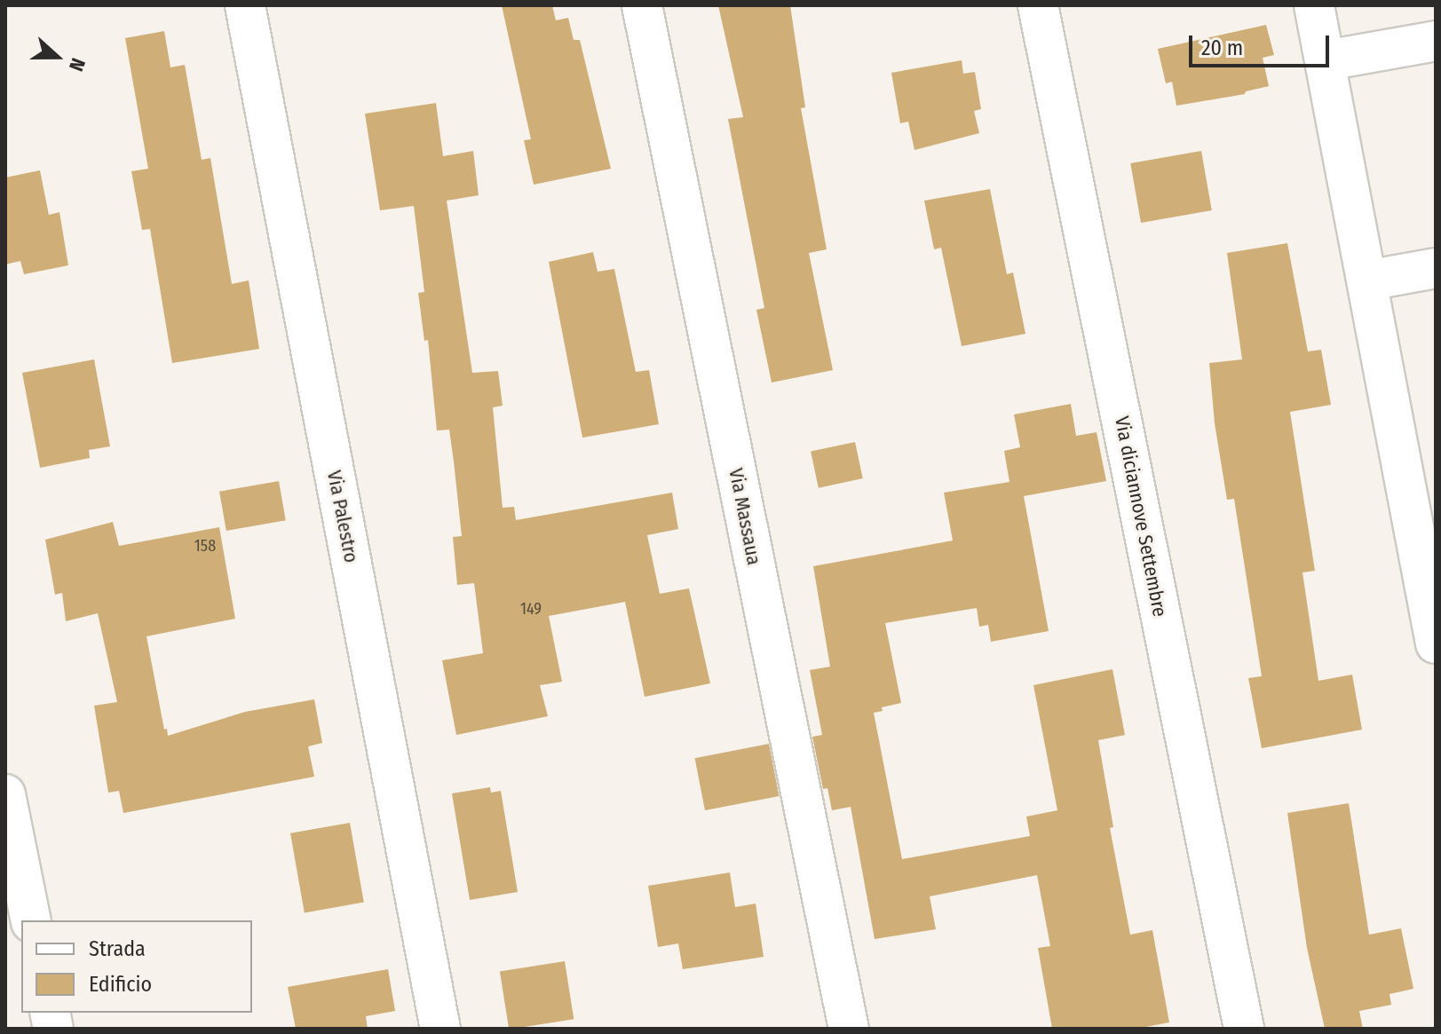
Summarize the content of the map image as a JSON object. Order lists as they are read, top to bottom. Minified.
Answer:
{"streets":{"street":["Via Palestro","Via Massaua","Via diciannove Settembre"]},"house_numbers":["158","149"],"legend":["Strada","Edificio"],"scale_bar":"20 m","north":"right"}
